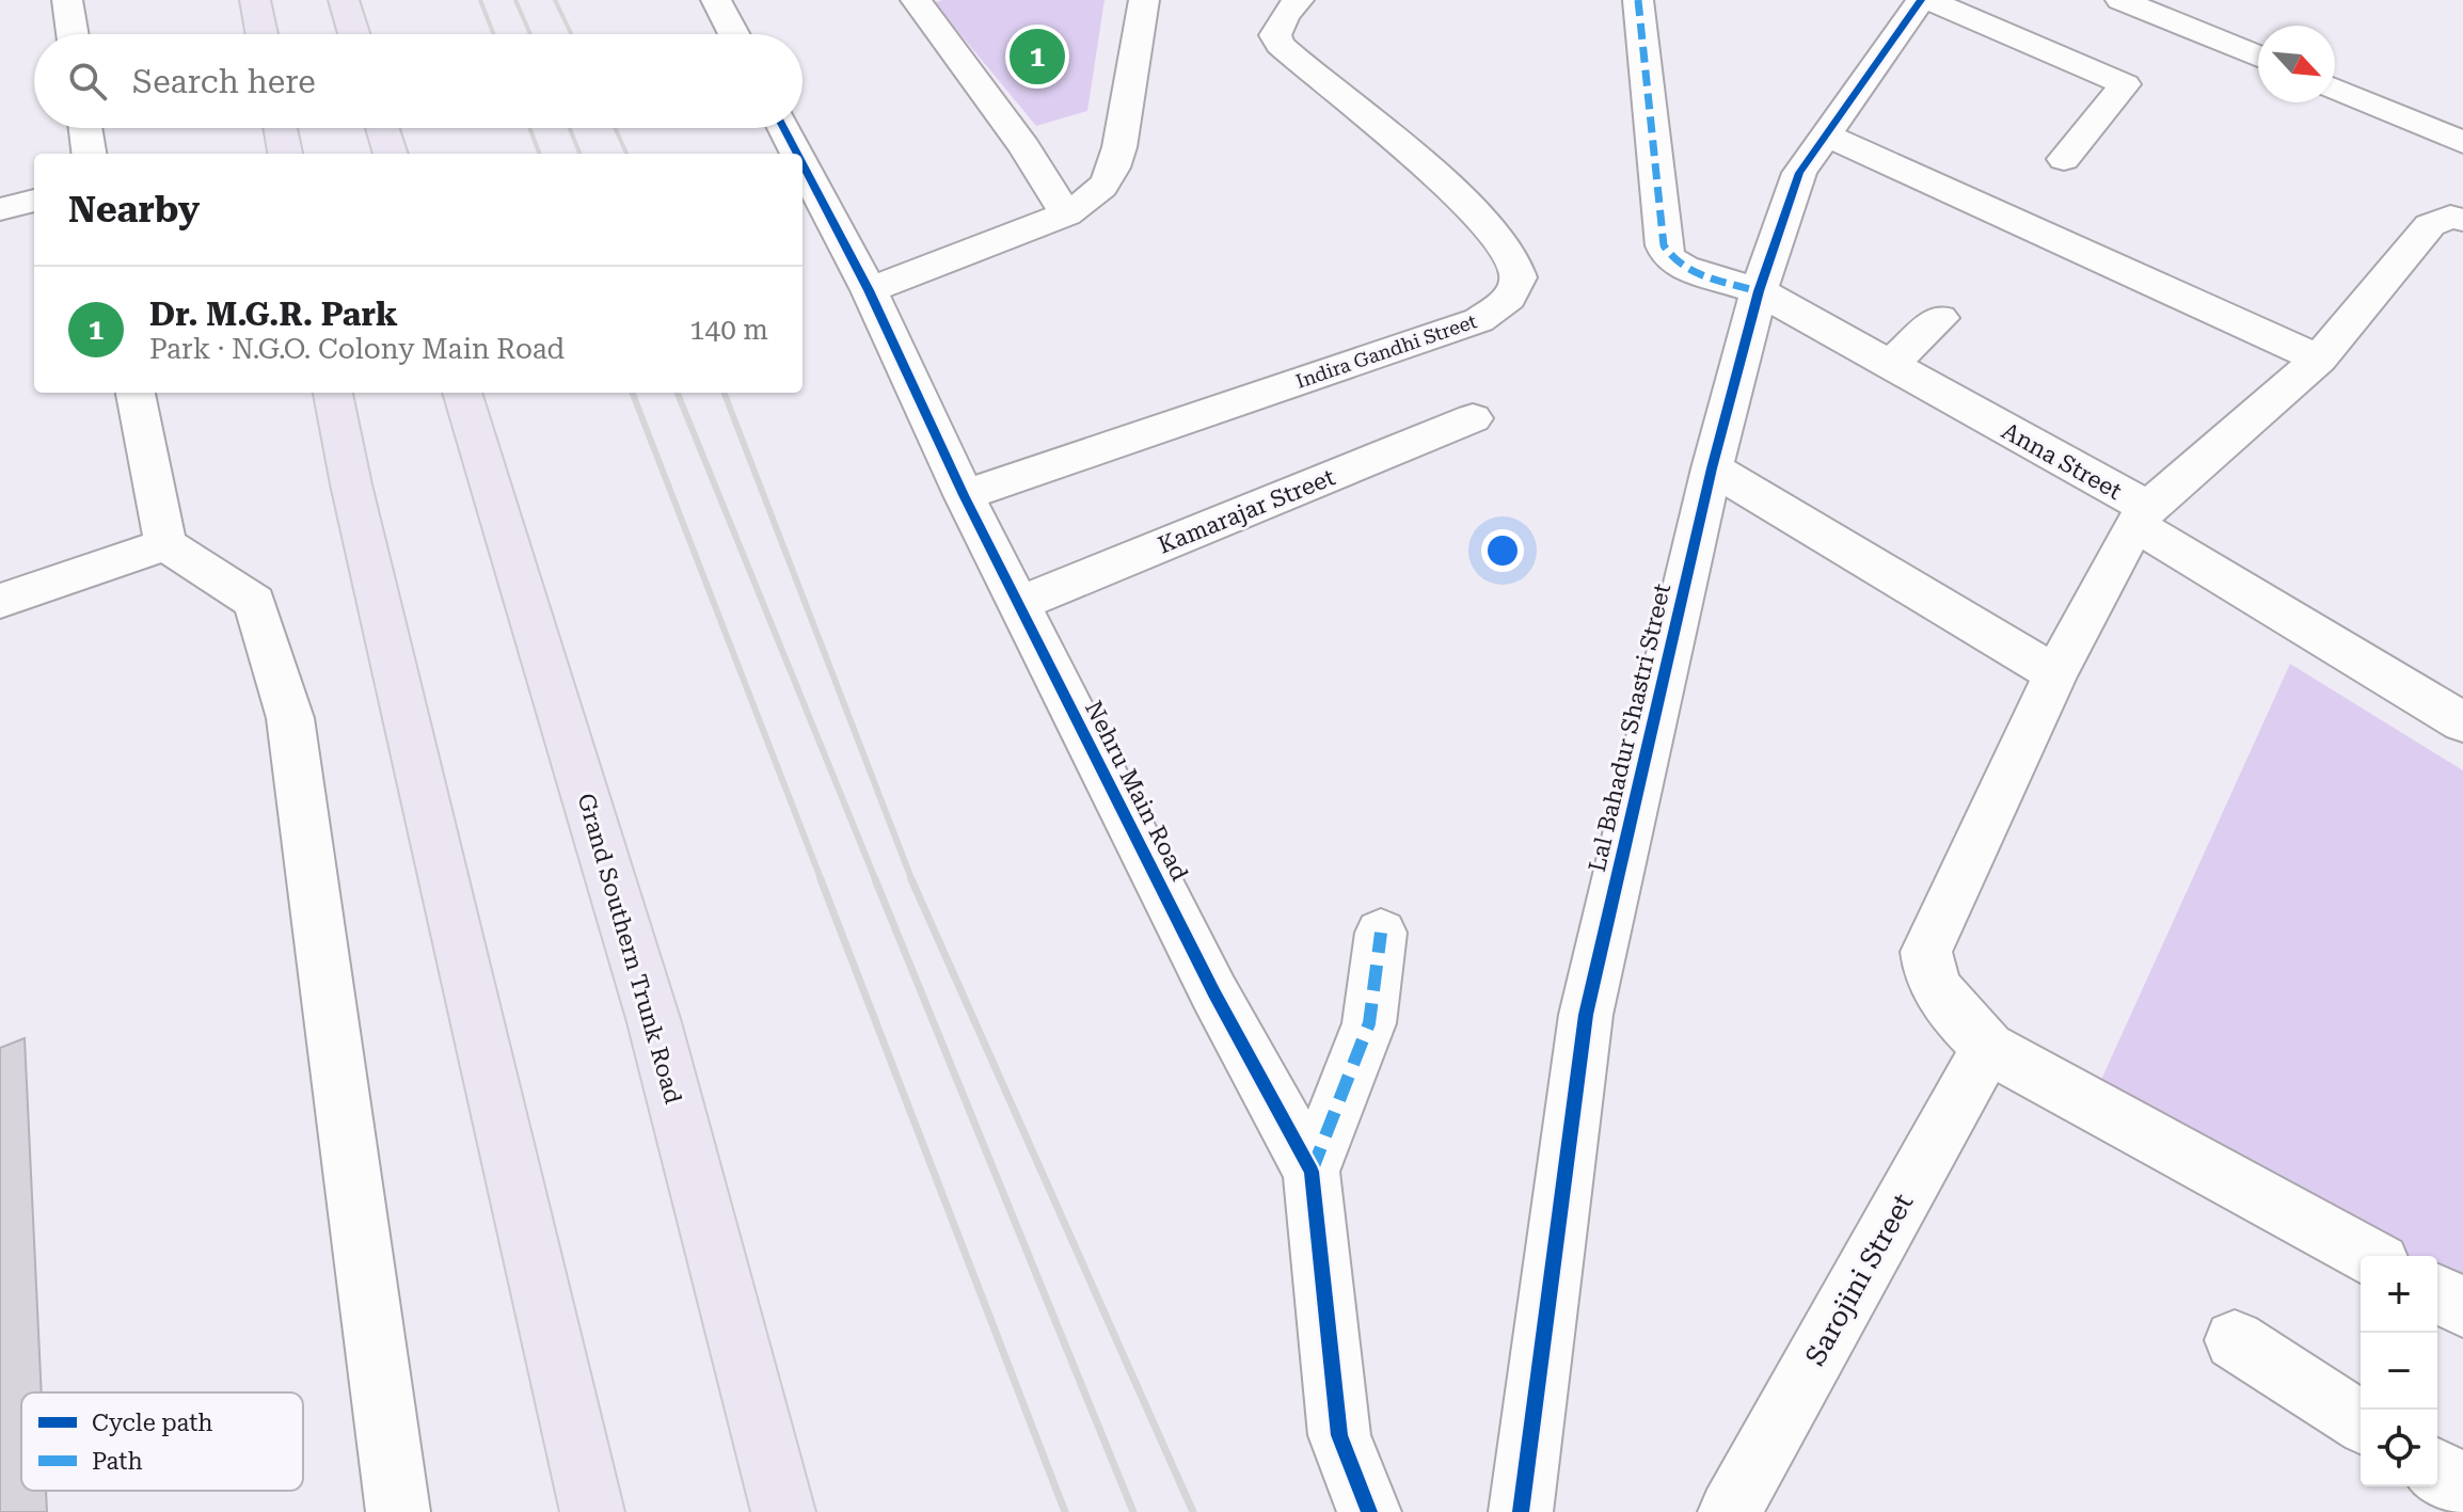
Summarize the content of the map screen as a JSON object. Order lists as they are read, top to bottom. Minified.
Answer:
{"streets":{"highway":["Grand Southern Trunk Road"],"street":["Indira Gandhi Street","Anna Street","Kamarajar Street","Lal Bahadur Shastri Street","Nehru Main Road","Sarojini Street"]},"crossings":[["Indira Gandhi Street","Nehru Main Road"],["Anna Street","Lal Bahadur Shastri Street"],["Kamarajar Street","Nehru Main Road"]],"legend":["Cycle path","Path"],"north":"bottom right","page":{"pins":"1","search":"Search here","heading":"Nearby","list":[{"mark":"1","name":"Dr. M.G.R. Park","note":"Park · N.G.O. Colony Main Road","value":"140 m"}],"map_buttons":["+","−"]}}
